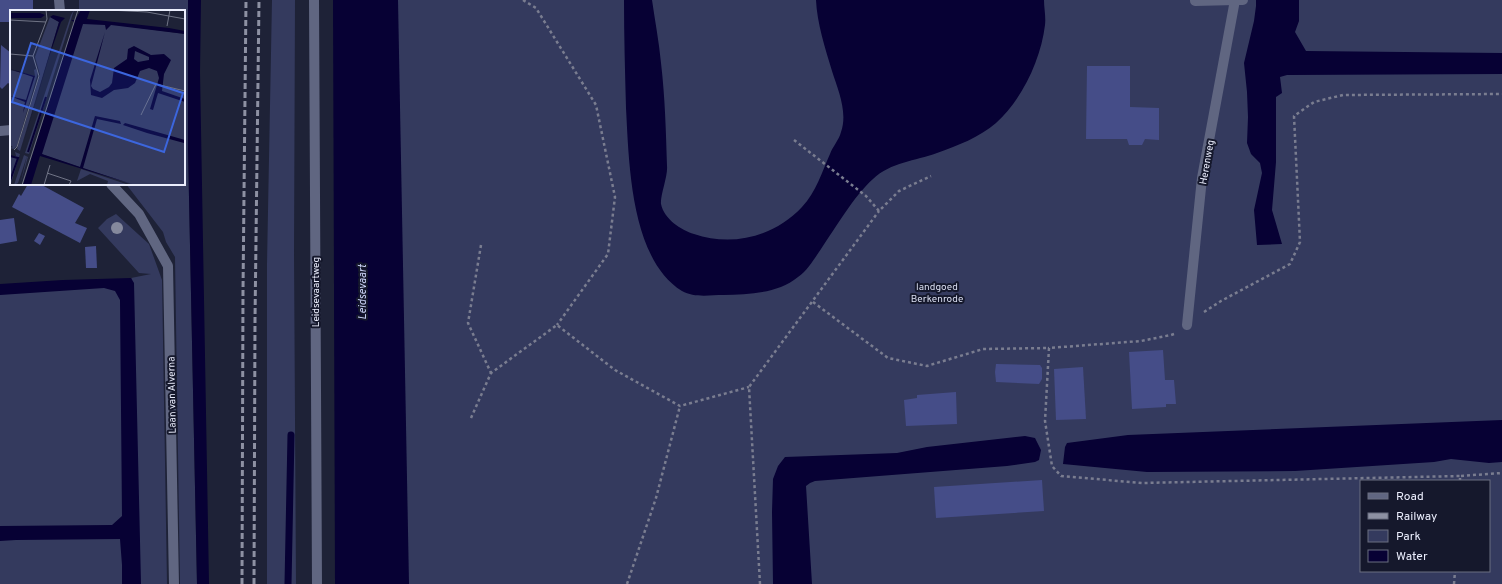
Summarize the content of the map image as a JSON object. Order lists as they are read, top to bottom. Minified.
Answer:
{"streets":{"street":["Herenweg","Leidsevaartweg","Laan van Alverna"]},"water":["Leidsevaart"],"parks":["landgoed Berkenrode"],"legend":["Road","Railway","Park","Water"]}
